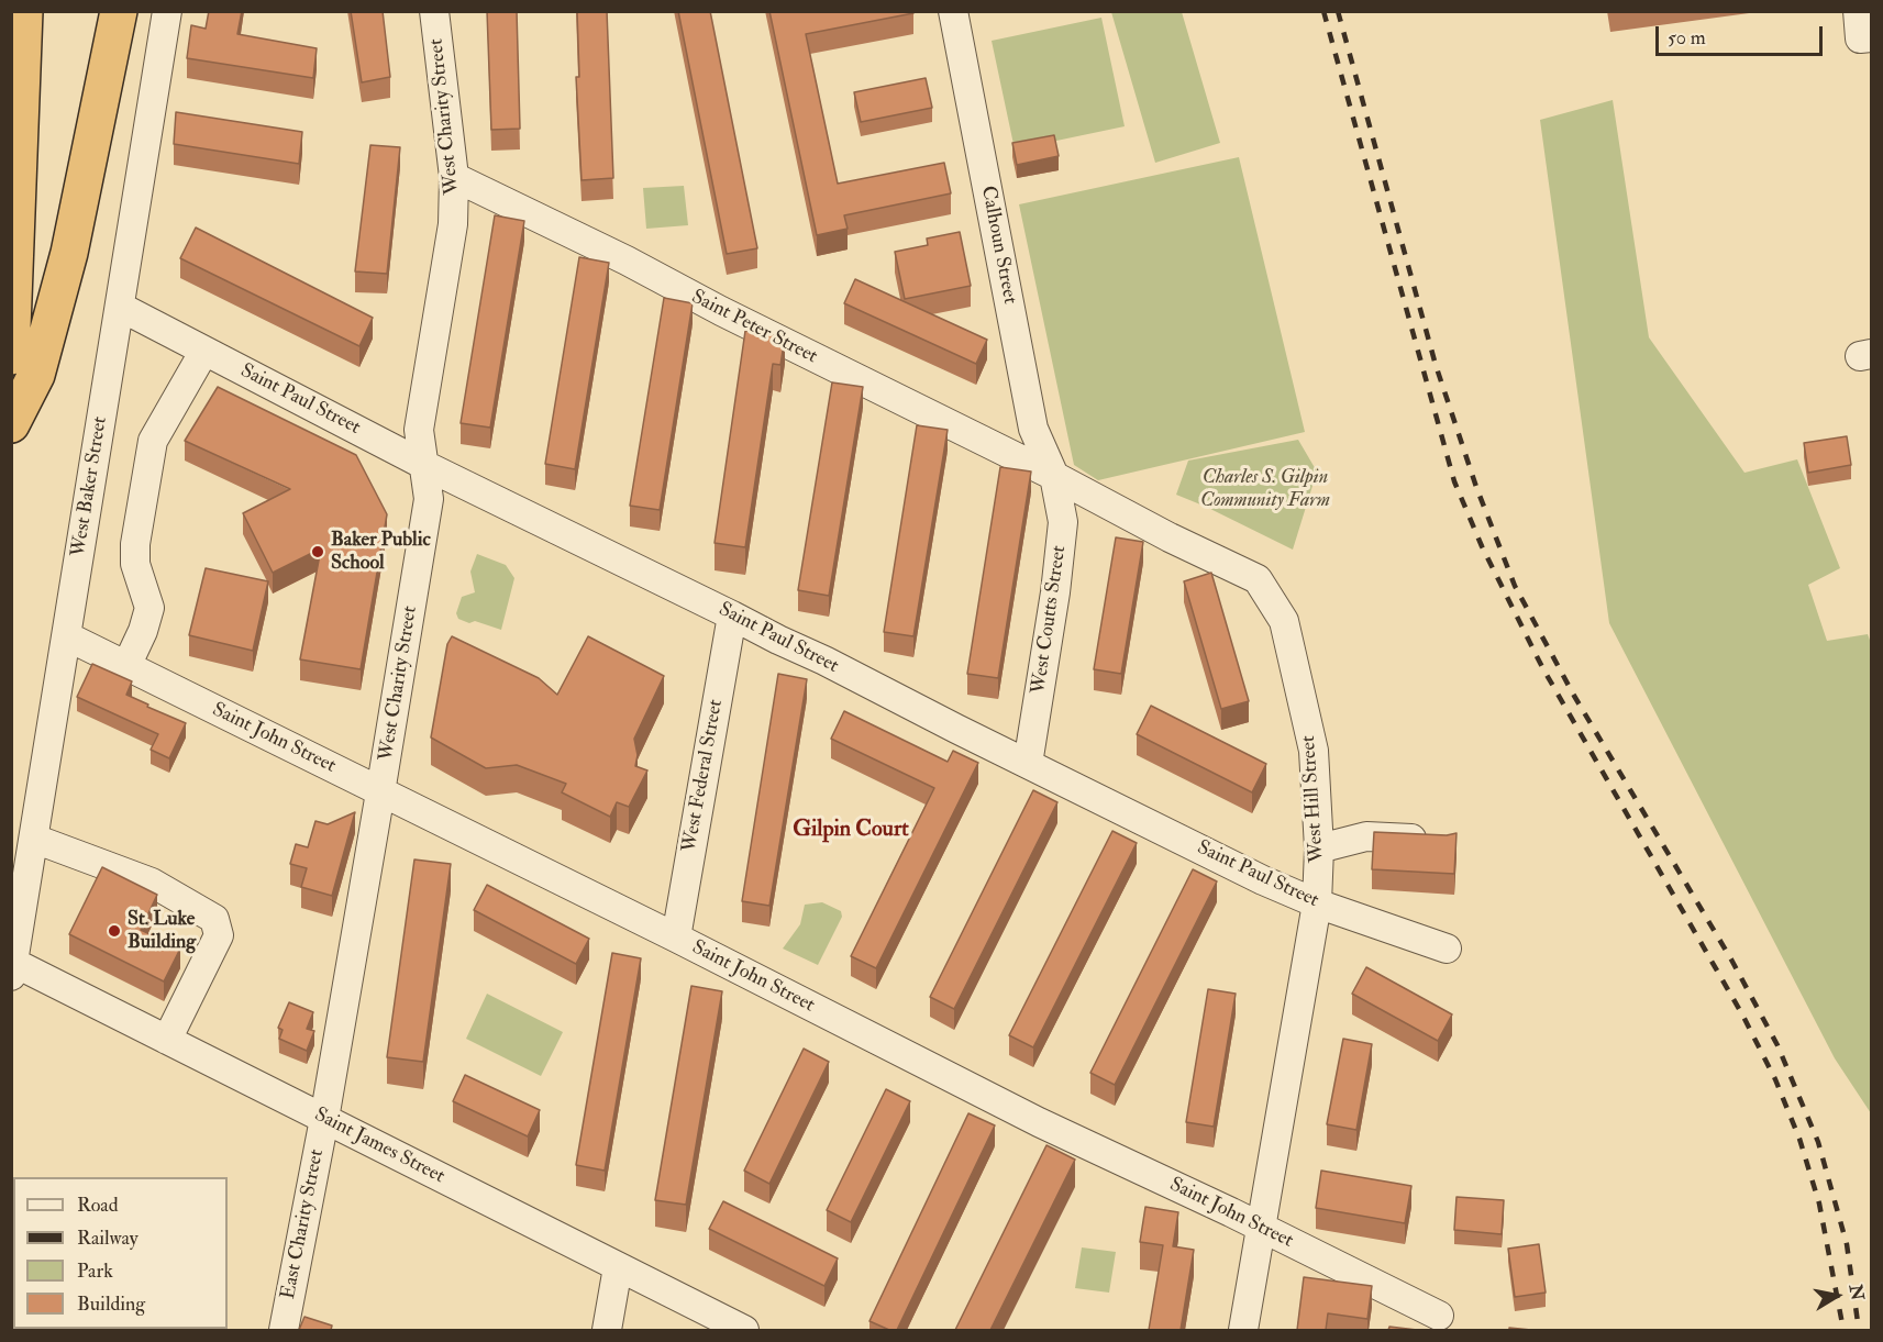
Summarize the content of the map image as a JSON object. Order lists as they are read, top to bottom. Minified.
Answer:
{"streets":{"street":["West Charity Street","Calhoun Street","Saint Peter Street","Saint Paul Street","West Baker Street","West Coutts Street","Saint John Street","West Federal Street","West Hill Street","Saint James Street","East Charity Street"]},"crossings":[["West Charity Street","Saint Peter Street"],["West Charity Street","Saint Paul Street"],["West Charity Street","Saint John Street"],["West Charity Street","Saint James Street"],["West Charity Street","East Charity Street"],["Calhoun Street","Saint Peter Street"],["Calhoun Street","West Coutts Street"],["Calhoun Street","West Hill Street"],["Saint Peter Street","West Coutts Street"],["Saint Peter Street","West Hill Street"],["Saint Paul Street","West Baker Street"],["Saint Paul Street","West Coutts Street"],["Saint Paul Street","West Federal Street"],["Saint Paul Street","West Hill Street"],["West Baker Street","Saint John Street"],["West Baker Street","Saint James Street"],["West Coutts Street","West Hill Street"],["Saint John Street","West Federal Street"],["Saint John Street","West Hill Street"],["Saint James Street","East Charity Street"]],"districts":["Gilpin Court"],"parks":["Charles S. Gilpin Community Farm"],"places":["Baker Public School","St. Luke Building"],"legend":["Road","Railway","Park","Building"],"scale_bar":"50 m","north":"right"}
